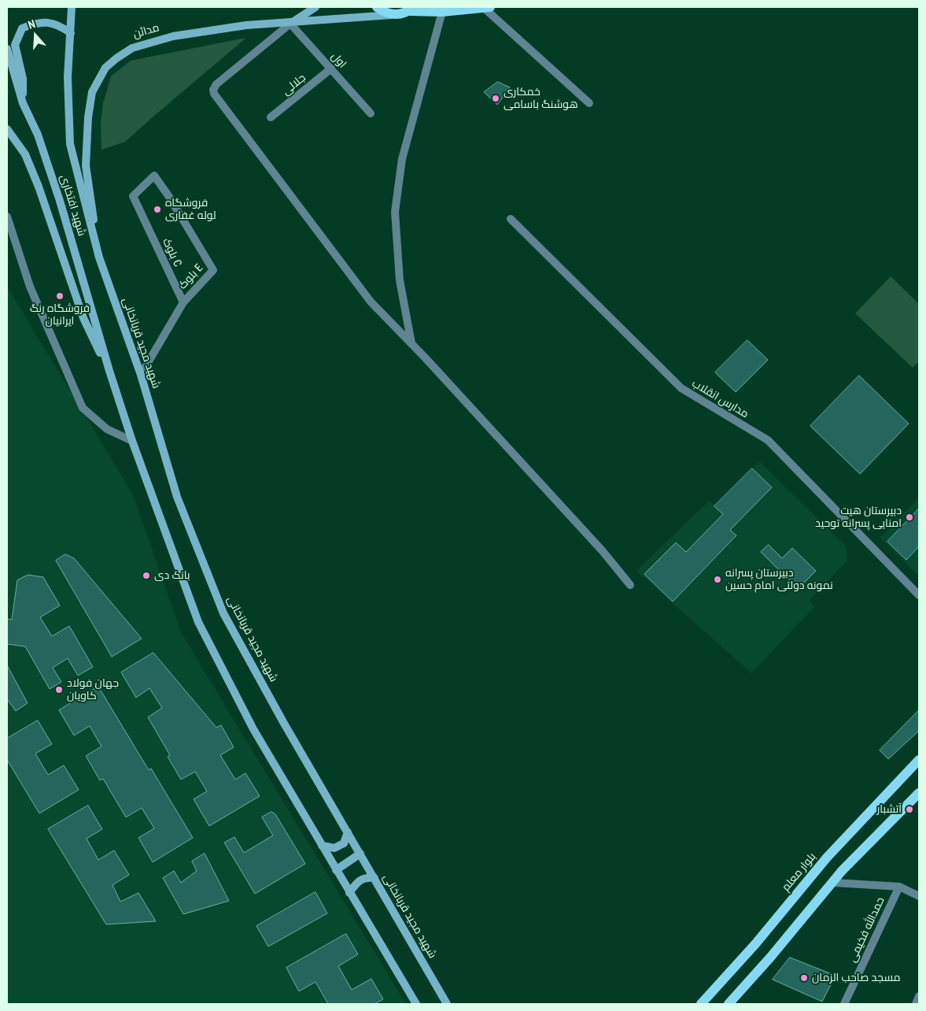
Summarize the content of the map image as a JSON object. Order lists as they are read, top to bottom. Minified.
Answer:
{"streets":{"main road":["مدائن","شهید افتخاری","شهید مجید قربانخانی","بلوار معلم"],"street":["اول","جلالی","بلوک C","بلوک E","مدارس انقلاب","حمدالله فخیمی"]},"crossings":[["مدائن","اول"],["مدائن","شهید افتخاری"],["مدائن","شهید مجید قربانخانی"],["اول","جلالی"],["شهید افتخاری","شهید مجید قربانخانی"],["بلوک C","بلوک E"],["بلوک E","شهید مجید قربانخانی"]],"places":["خمکاری هوشنگ باسامی","فروشگاه لوله غفاری","فروشگاه رنگ ایرانیان","دبیرستان هیت امنایی پسرانه توحید","بانک دی","دبیرستان پسرانه نمونه دولتی امام حسین","جهان فولاد کاویان","آتشبار","مسجد صاحب الزمان"],"north":"top"}
